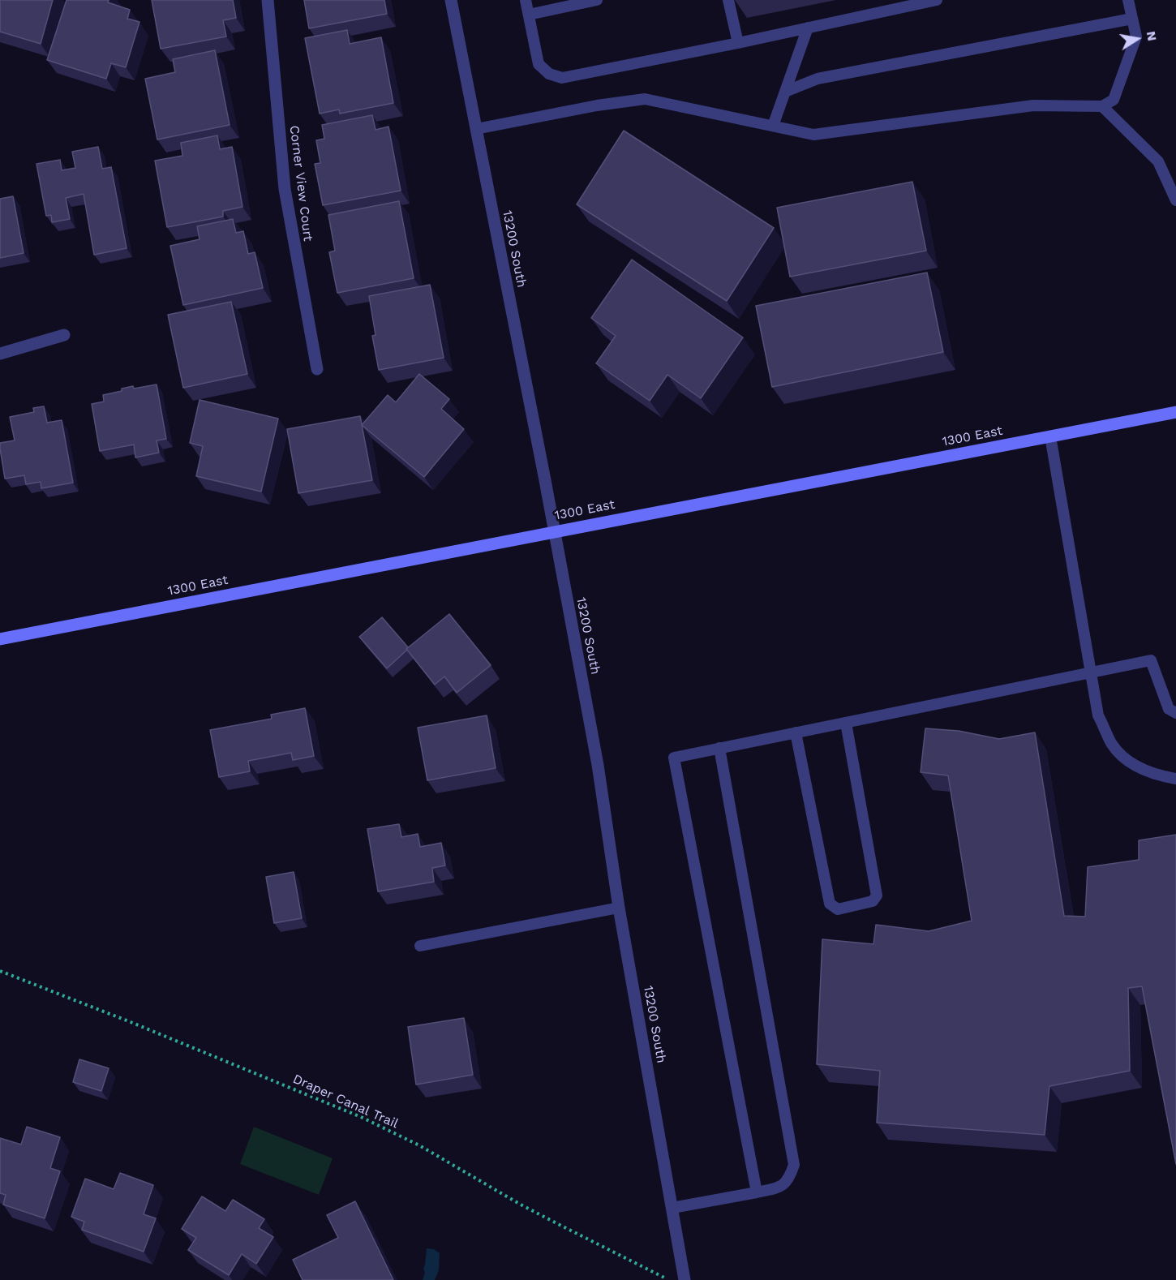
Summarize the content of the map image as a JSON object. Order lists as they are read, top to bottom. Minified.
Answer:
{"streets":{"main road":["1300 East"],"street":["Corner View Court","13200 South"],"path":["Draper Canal Trail"]},"crossings":[["13200 South","1300 East"]],"north":"right"}
